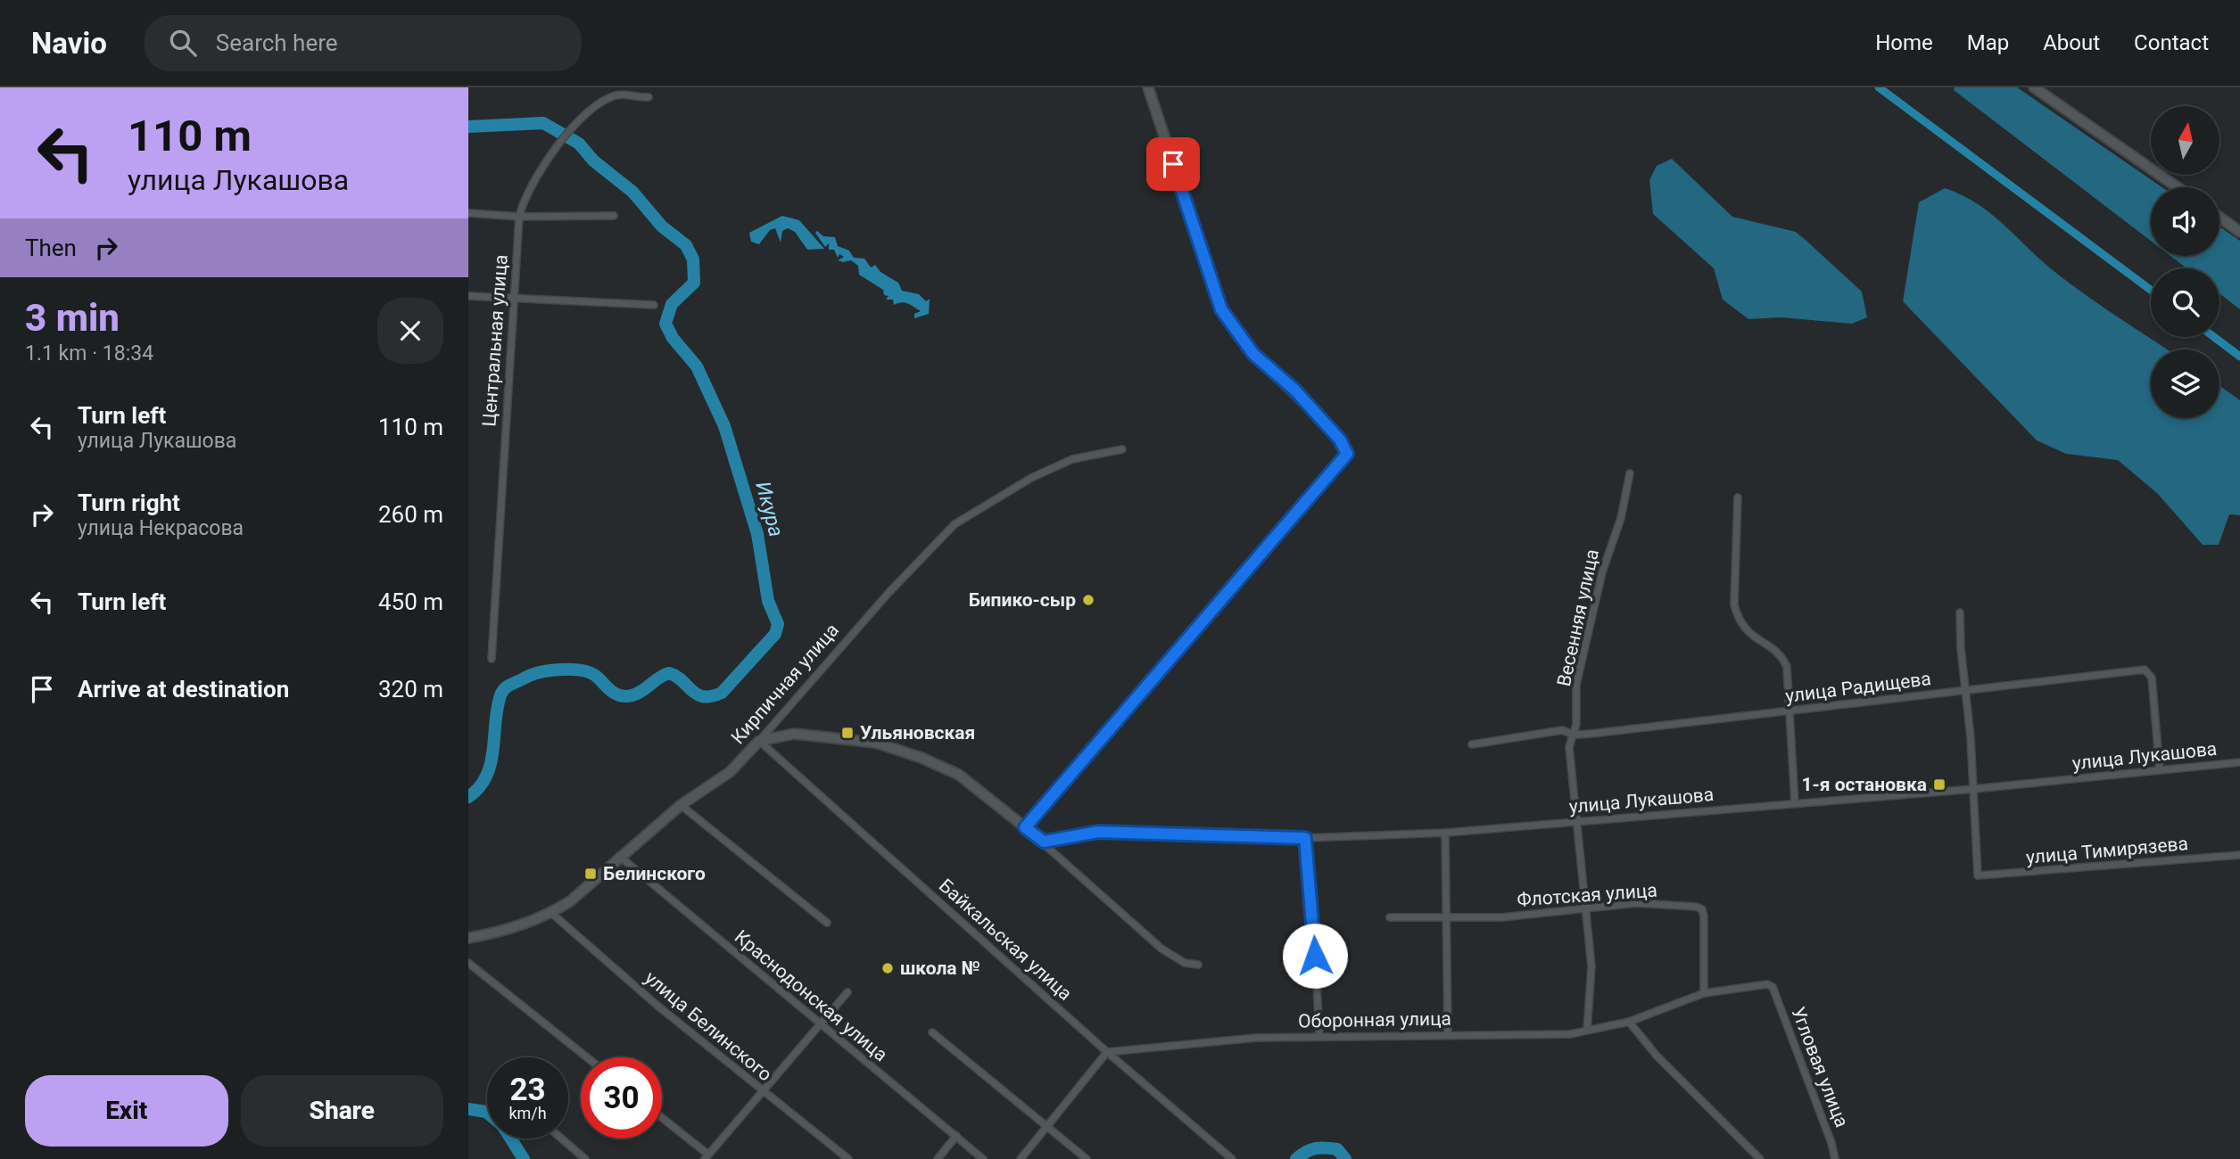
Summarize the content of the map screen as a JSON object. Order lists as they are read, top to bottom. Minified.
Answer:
{"streets":{"street":["Центральная улица","Весенняя улица","Кирпичная улица","улица Радищева","улица Лукашова","улица Тимирязева","Флотская улица","Байкальская улица","Краснодонская улица","Оборонная улица","улица Белинского","Угловая улица"]},"crossings":[["Весенняя улица","улица Радищева"],["Весенняя улица","улица Лукашова"],["Весенняя улица","Флотская улица"],["Весенняя улица","Оборонная улица"],["Кирпичная улица","Байкальская улица"],["Кирпичная улица","Краснодонская улица"],["Кирпичная улица","улица Белинского"],["улица Радищева","улица Лукашова"],["улица Лукашова","улица Тимирязева"],["Флотская улица","Оборонная улица"],["Байкальская улица","Оборонная улица"],["Оборонная улица","Угловая улица"]],"water":["Икура"],"places":{"other":["Бипико-сыр","школа №"],"transit":["Ульяновская","1-я остановка","Белинского"]},"north":"top","page":{"header":"Navio","search":"Search here","nav":["Home","Map","About","Contact"],"turn":["110 m","улица Лукашова"],"then":"Then","heading":["3 min","1.1 km · 18:34"],"list":[{"name":"Turn left","note":"улица Лукашова","value":"110 m"},{"name":"Turn right","note":"улица Некрасова","value":"260 m"},{"name":"Turn left","value":"450 m"},{"name":"Arrive at destination","value":"320 m"}],"speed":"23 km/h","limit":"30","buttons":["Exit","Share"]}}
